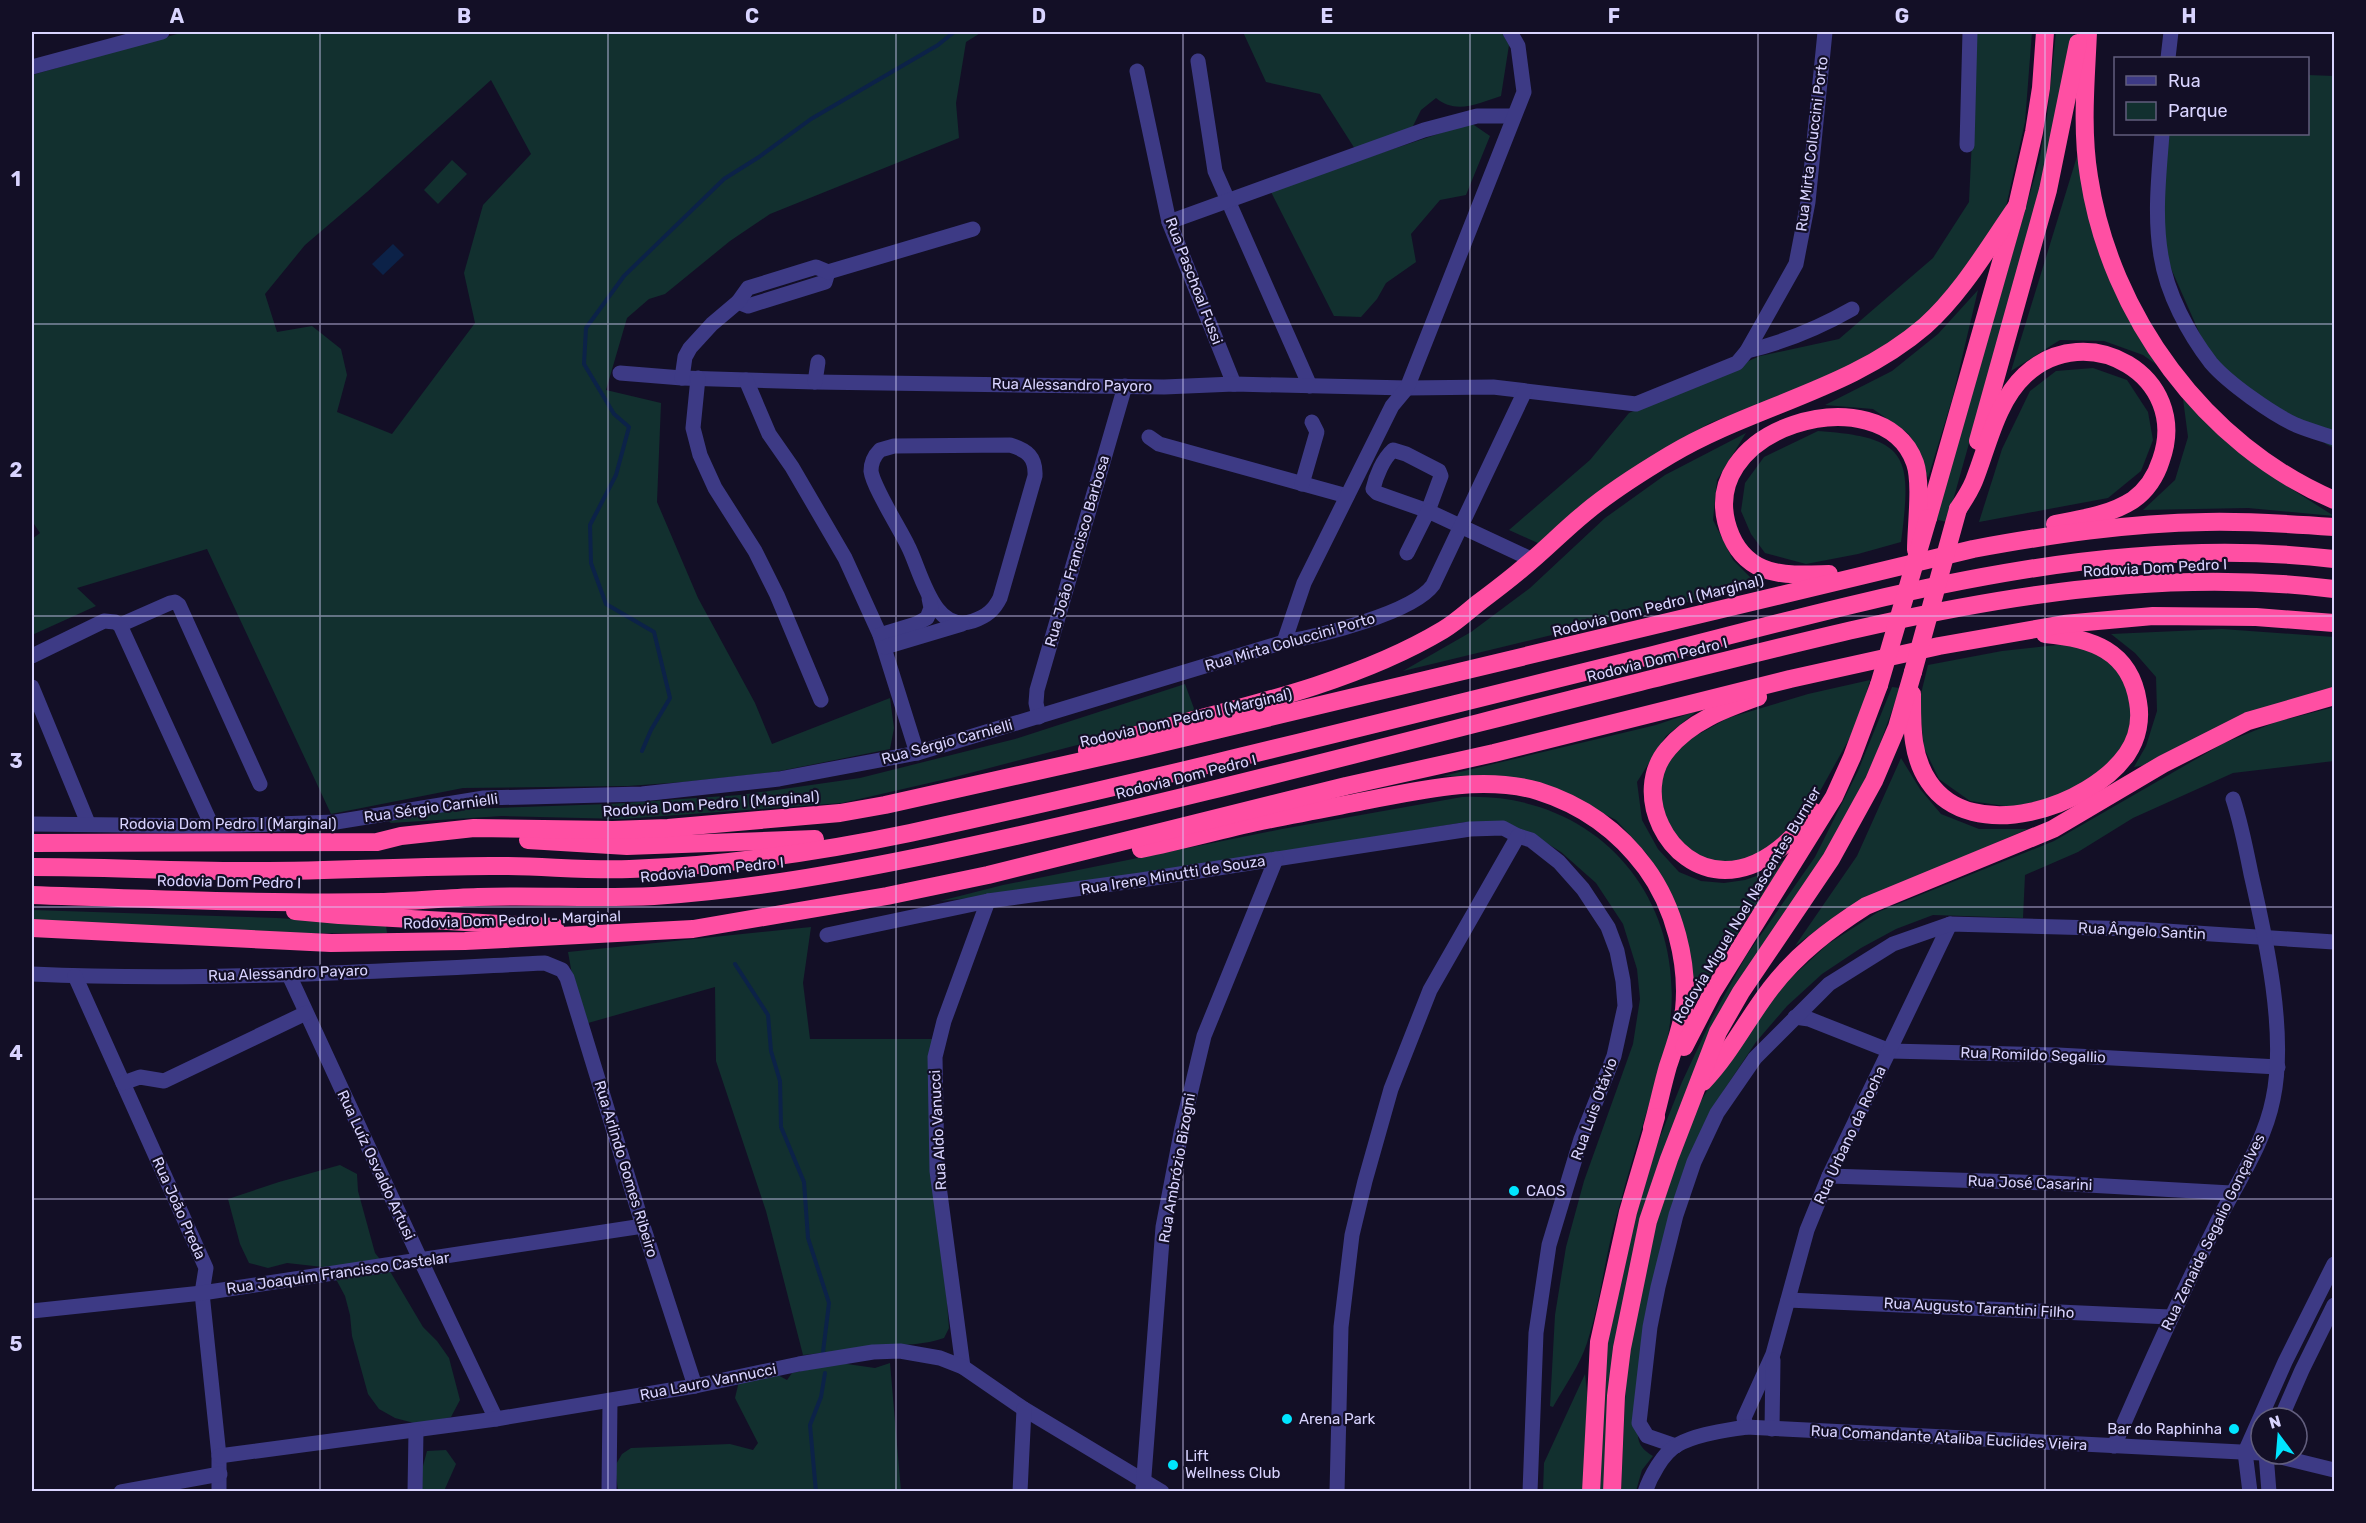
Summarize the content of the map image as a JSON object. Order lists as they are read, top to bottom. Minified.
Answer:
{"streets":{"highway":["Rodovia Dom Pedro I","Rodovia Dom Pedro I (Marginal)","Rodovia Miguel Noel Nascentes Burnier","Rodovia Dom Pedro I - Marginal"],"street":["Rua Mirta Coluccini Porto","Rua Paschoal Fussi","Rua Alessandro Payoro","Rua João Francisco Barbosa","Rua Sérgio Carnielli","Rua Irene Minutti de Souza","Rua Ângelo Santin","Rua Alessandro Payaro","Rua Romildo Segallio","Rua Luis Otávio","Rua Aldo Vanucci","Rua Urbano da Rocha","Rua Luíz Osvaldo Artusi","Rua Ambrózio Bizogni","Rua Arlindo Gomes Ribeiro","Rua José Casarini","Rua João Preda","Rua Zenaide Segalio Gonçalves","Rua Joaquim Francisco Castelar","Rua Augusto Tarantini Filho","Rua Lauro Vannucci","Rua Comandante Ataliba Euclides Vieira"]},"crossings":[["Rua Mirta Coluccini Porto","Rua Alessandro Payoro"],["Rua Mirta Coluccini Porto","Rua João Francisco Barbosa"],["Rua Mirta Coluccini Porto","Rua Sérgio Carnielli"],["Rua Paschoal Fussi","Rua Alessandro Payoro"],["Rua Alessandro Payoro","Rua João Francisco Barbosa"],["Rua João Francisco Barbosa","Rua Sérgio Carnielli"],["Rua Irene Minutti de Souza","Rua Luis Otávio"],["Rua Irene Minutti de Souza","Rua Aldo Vanucci"],["Rua Irene Minutti de Souza","Rua Ambrózio Bizogni"],["Rua Ângelo Santin","Rua Urbano da Rocha"],["Rua Ângelo Santin","Rua Zenaide Segalio Gonçalves"],["Rua Alessandro Payaro","Rua Luíz Osvaldo Artusi"],["Rua Alessandro Payaro","Rua Arlindo Gomes Ribeiro"],["Rua Alessandro Payaro","Rua João Preda"],["Rua Romildo Segallio","Rua Urbano da Rocha"],["Rua Romildo Segallio","Rua Zenaide Segalio Gonçalves"],["Rua Aldo Vanucci","Rua Lauro Vannucci"],["Rua Urbano da Rocha","Rua José Casarini"],["Rua Urbano da Rocha","Rua Augusto Tarantini Filho"],["Rua Urbano da Rocha","Rua Comandante Ataliba Euclides Vieira"],["Rua Luíz Osvaldo Artusi","Rua Joaquim Francisco Castelar"],["Rua Luíz Osvaldo Artusi","Rua Lauro Vannucci"],["Rua Ambrózio Bizogni","Rua Lauro Vannucci"],["Rua Arlindo Gomes Ribeiro","Rua Joaquim Francisco Castelar"],["Rua Arlindo Gomes Ribeiro","Rua Lauro Vannucci"],["Rua José Casarini","Rua Zenaide Segalio Gonçalves"],["Rua João Preda","Rua Joaquim Francisco Castelar"],["Rua João Preda","Rua Lauro Vannucci"],["Rua Zenaide Segalio Gonçalves","Rua Augusto Tarantini Filho"],["Rua Zenaide Segalio Gonçalves","Rua Comandante Ataliba Euclides Vieira"]],"places":["CAOS","Arena Park","Bar do Raphinha","Lift Wellness Club"],"legend":["Rua","Parque"],"north":"top","grid":{"columns":["A","B","C","D","E","F","G","H"],"rows":["1","2","3","4","5"]}}
